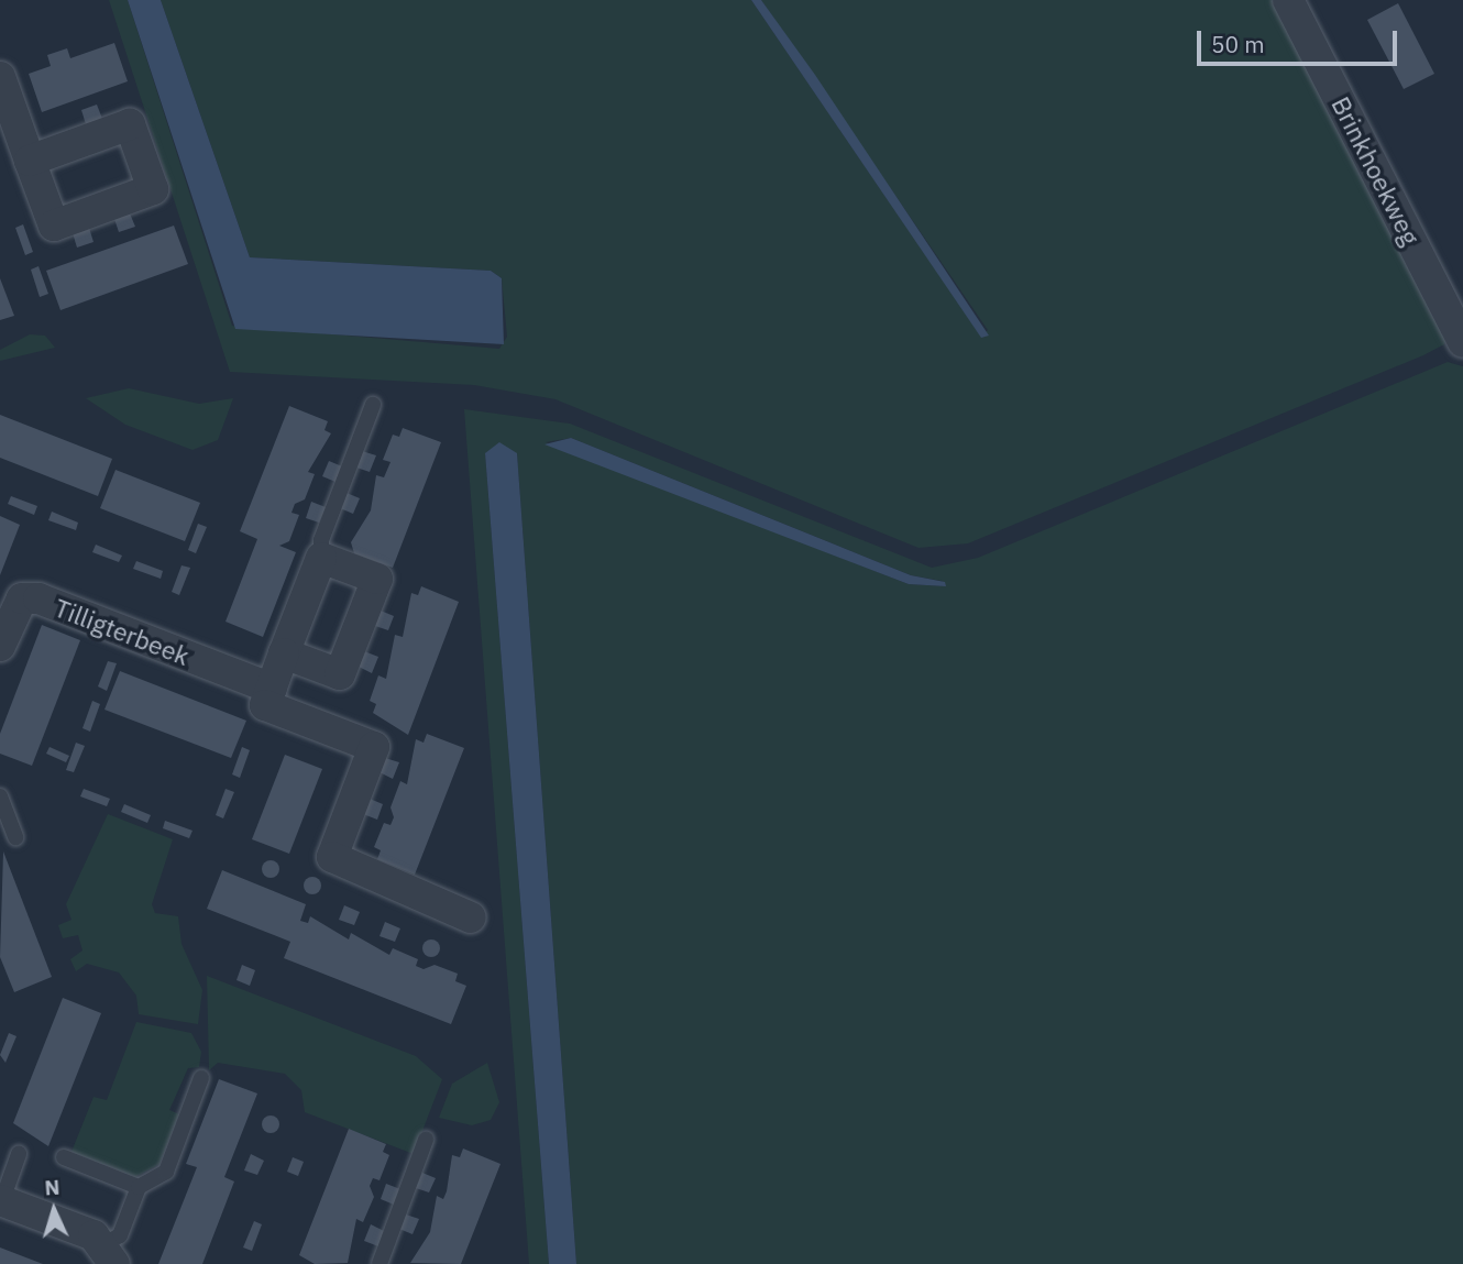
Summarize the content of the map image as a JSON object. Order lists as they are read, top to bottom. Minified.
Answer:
{"streets":{"street":["Brinkhoekweg","Tilligterbeek"]},"scale_bar":"50 m","north":"top"}
